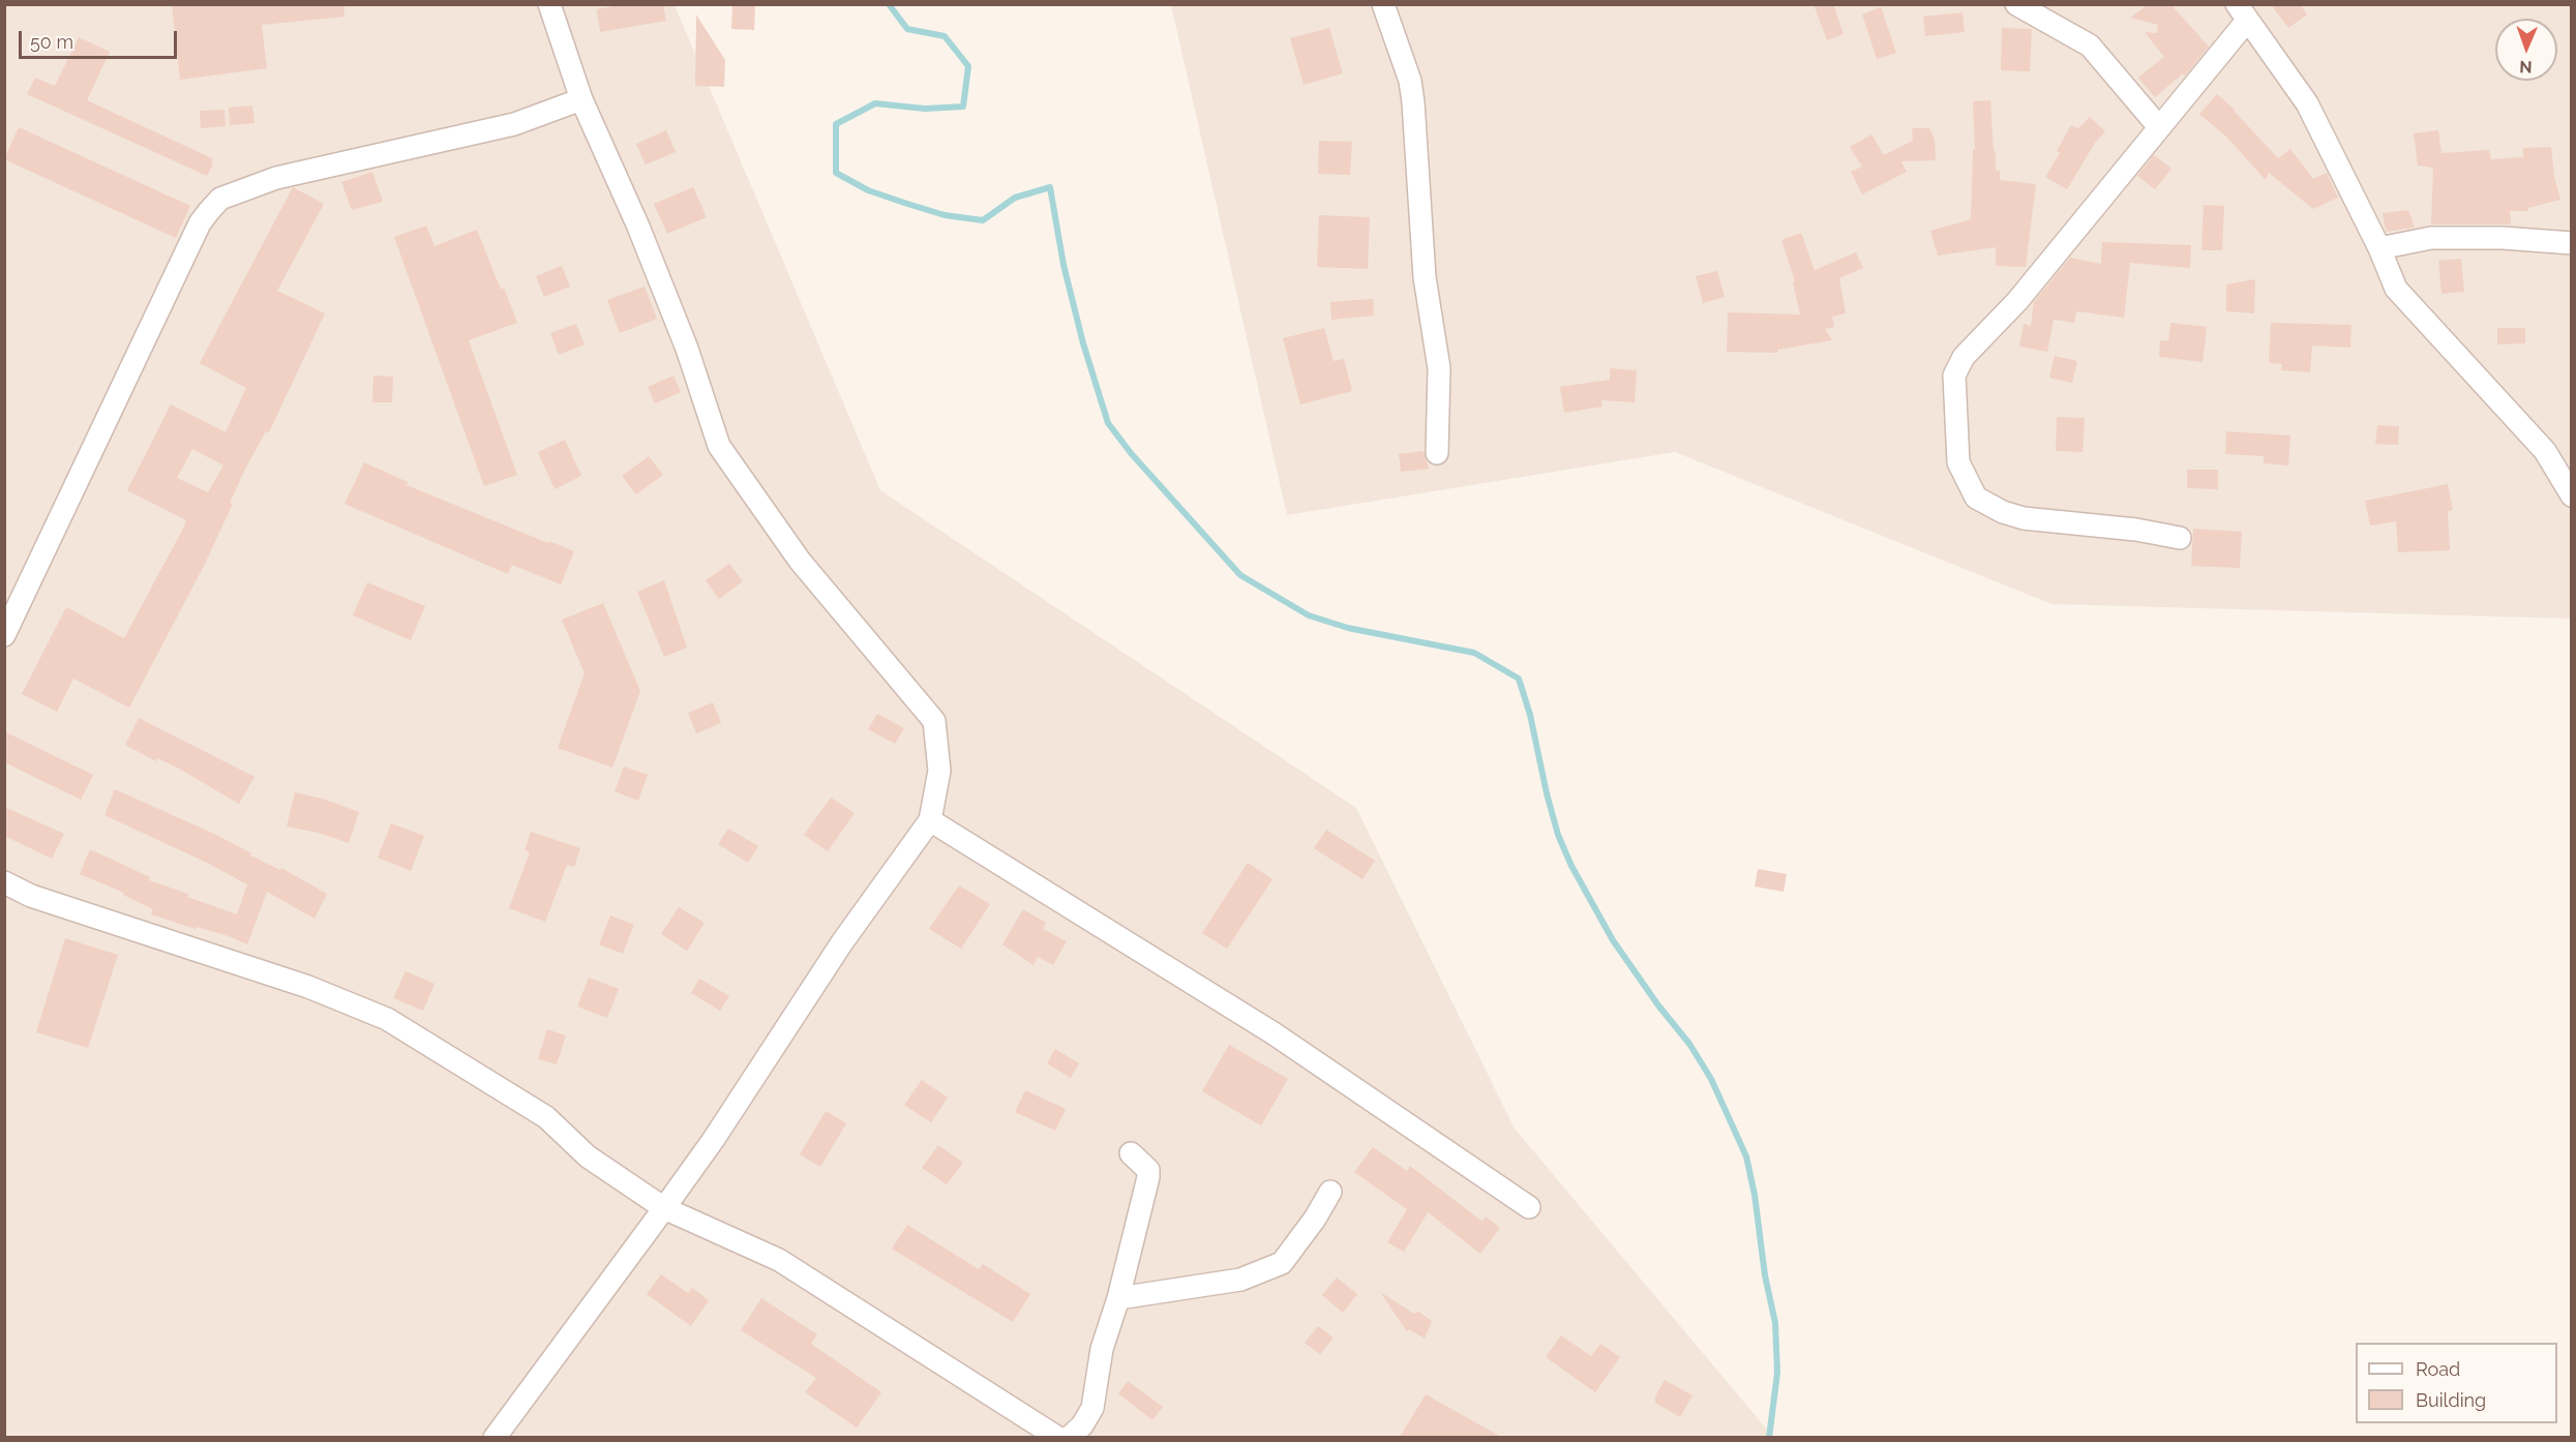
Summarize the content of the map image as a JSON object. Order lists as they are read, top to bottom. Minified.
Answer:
{"legend":["Road","Building"],"scale_bar":"50 m","north":"bottom"}
